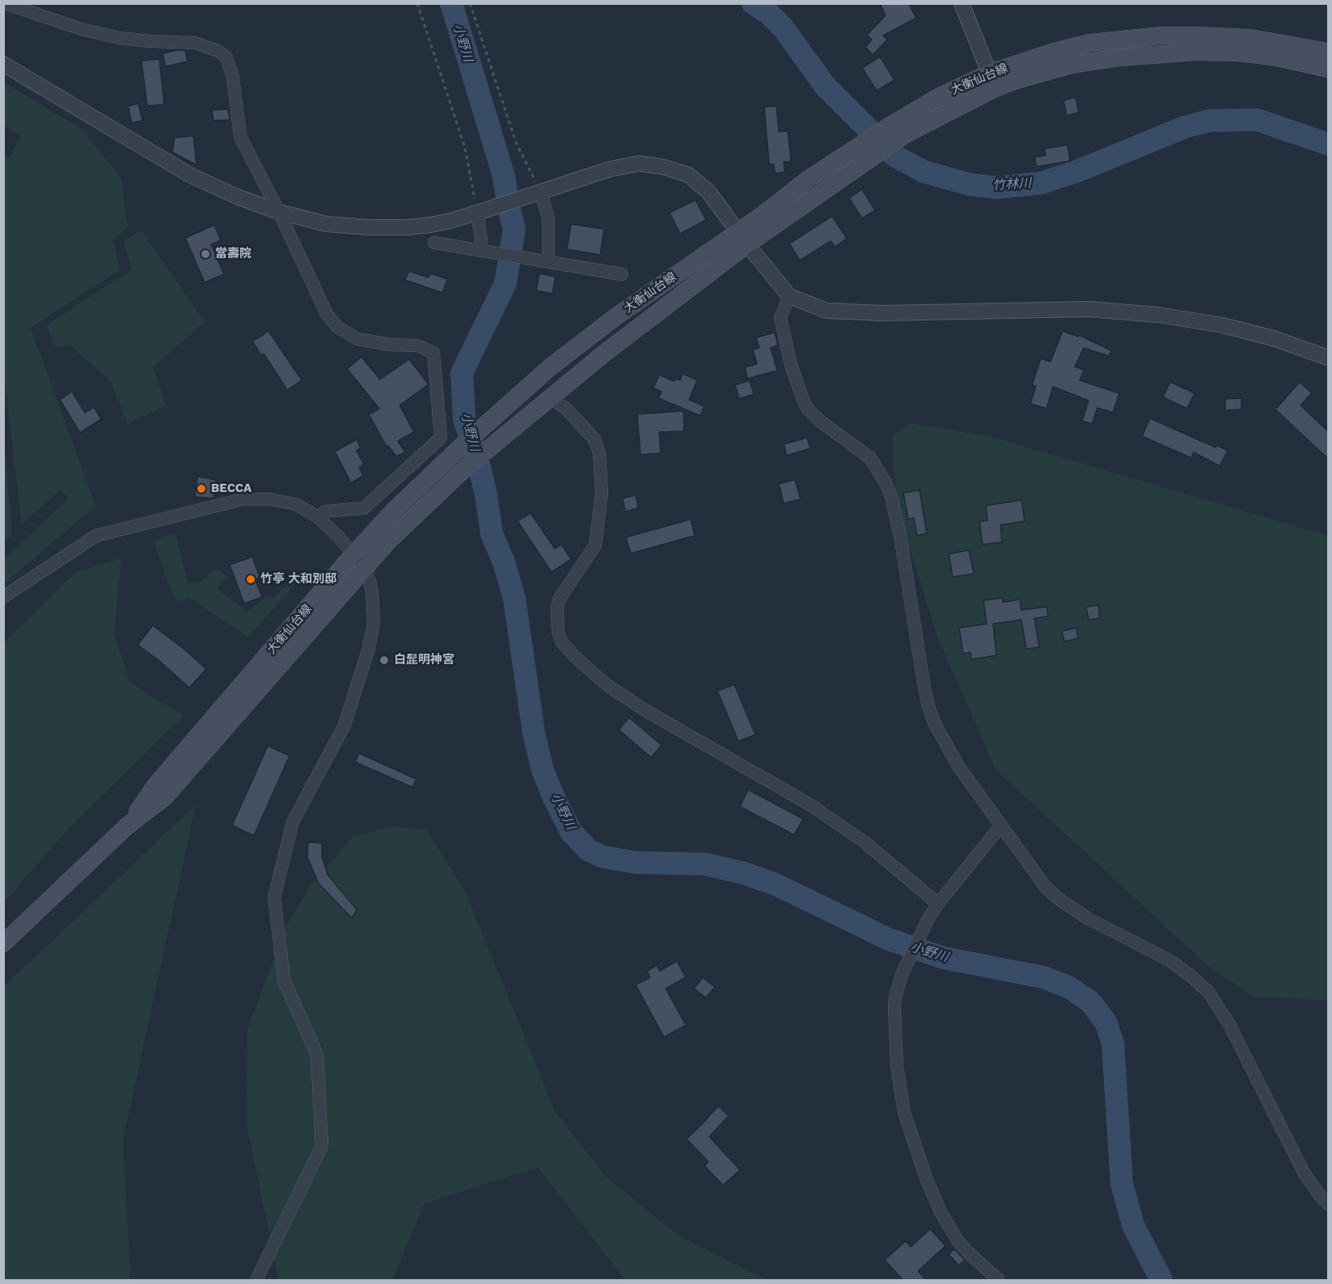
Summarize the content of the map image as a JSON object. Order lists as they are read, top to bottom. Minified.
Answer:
{"streets":{"main road":["大衡仙台線"]},"water":["小野川","竹林川"],"places":["當壽院","BECCA","竹亭 大和別邸","白髭明神宮"]}
